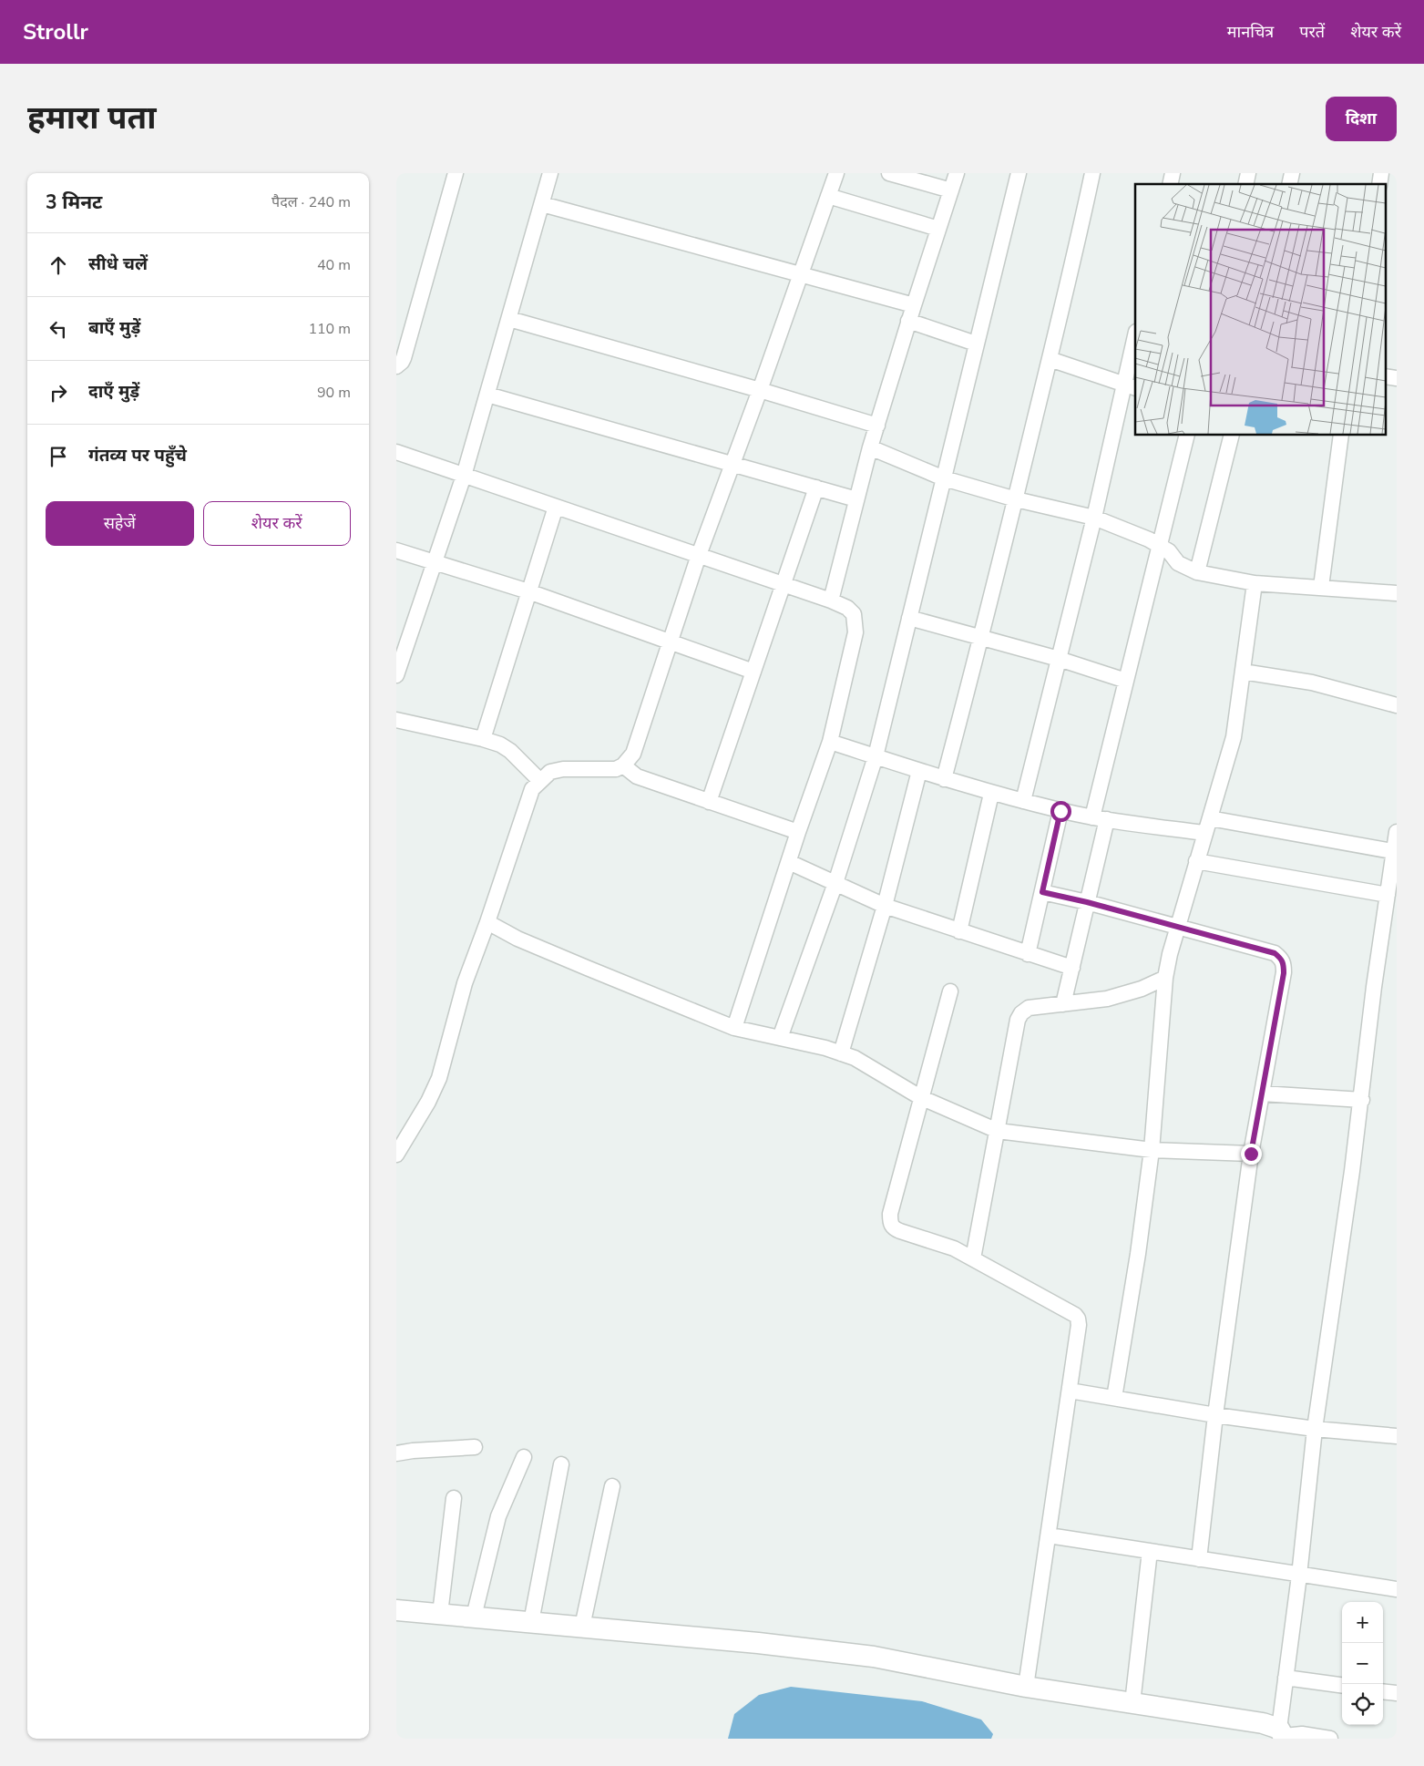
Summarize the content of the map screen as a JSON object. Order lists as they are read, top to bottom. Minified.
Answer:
{"page":{"header":"Strollr","nav":["मानचित्र","परतें","शेयर करें"],"title":"हमारा पता","buttons":["दिशा",["सहेजें","शेयर करें"]],"heading":["3 मिनट","पैदल · 240 m"],"list":[["सीधे चलें","40 m"],["बाएँ मुड़ें","110 m"],["दाएँ मुड़ें","90 m"],"गंतव्य पर पहुँचे"],"map_buttons":["+","−"]}}
